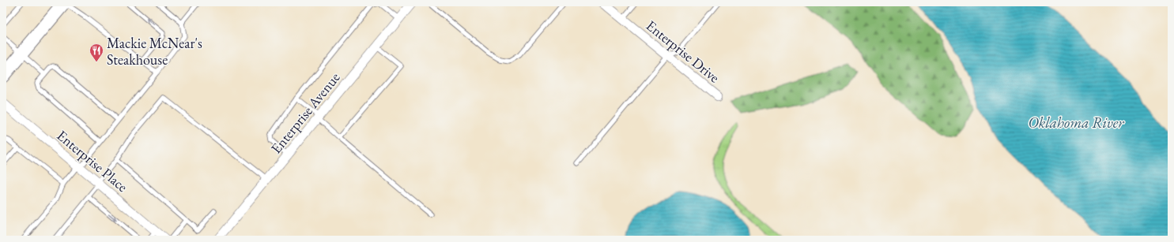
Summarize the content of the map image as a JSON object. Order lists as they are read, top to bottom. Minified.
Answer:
{"streets":{"street":["Enterprise Drive","Enterprise Avenue","Enterprise Place"]},"water":["Oklahoma River"],"places":{"restaurant":["Mackie McNear's Steakhouse"]}}
